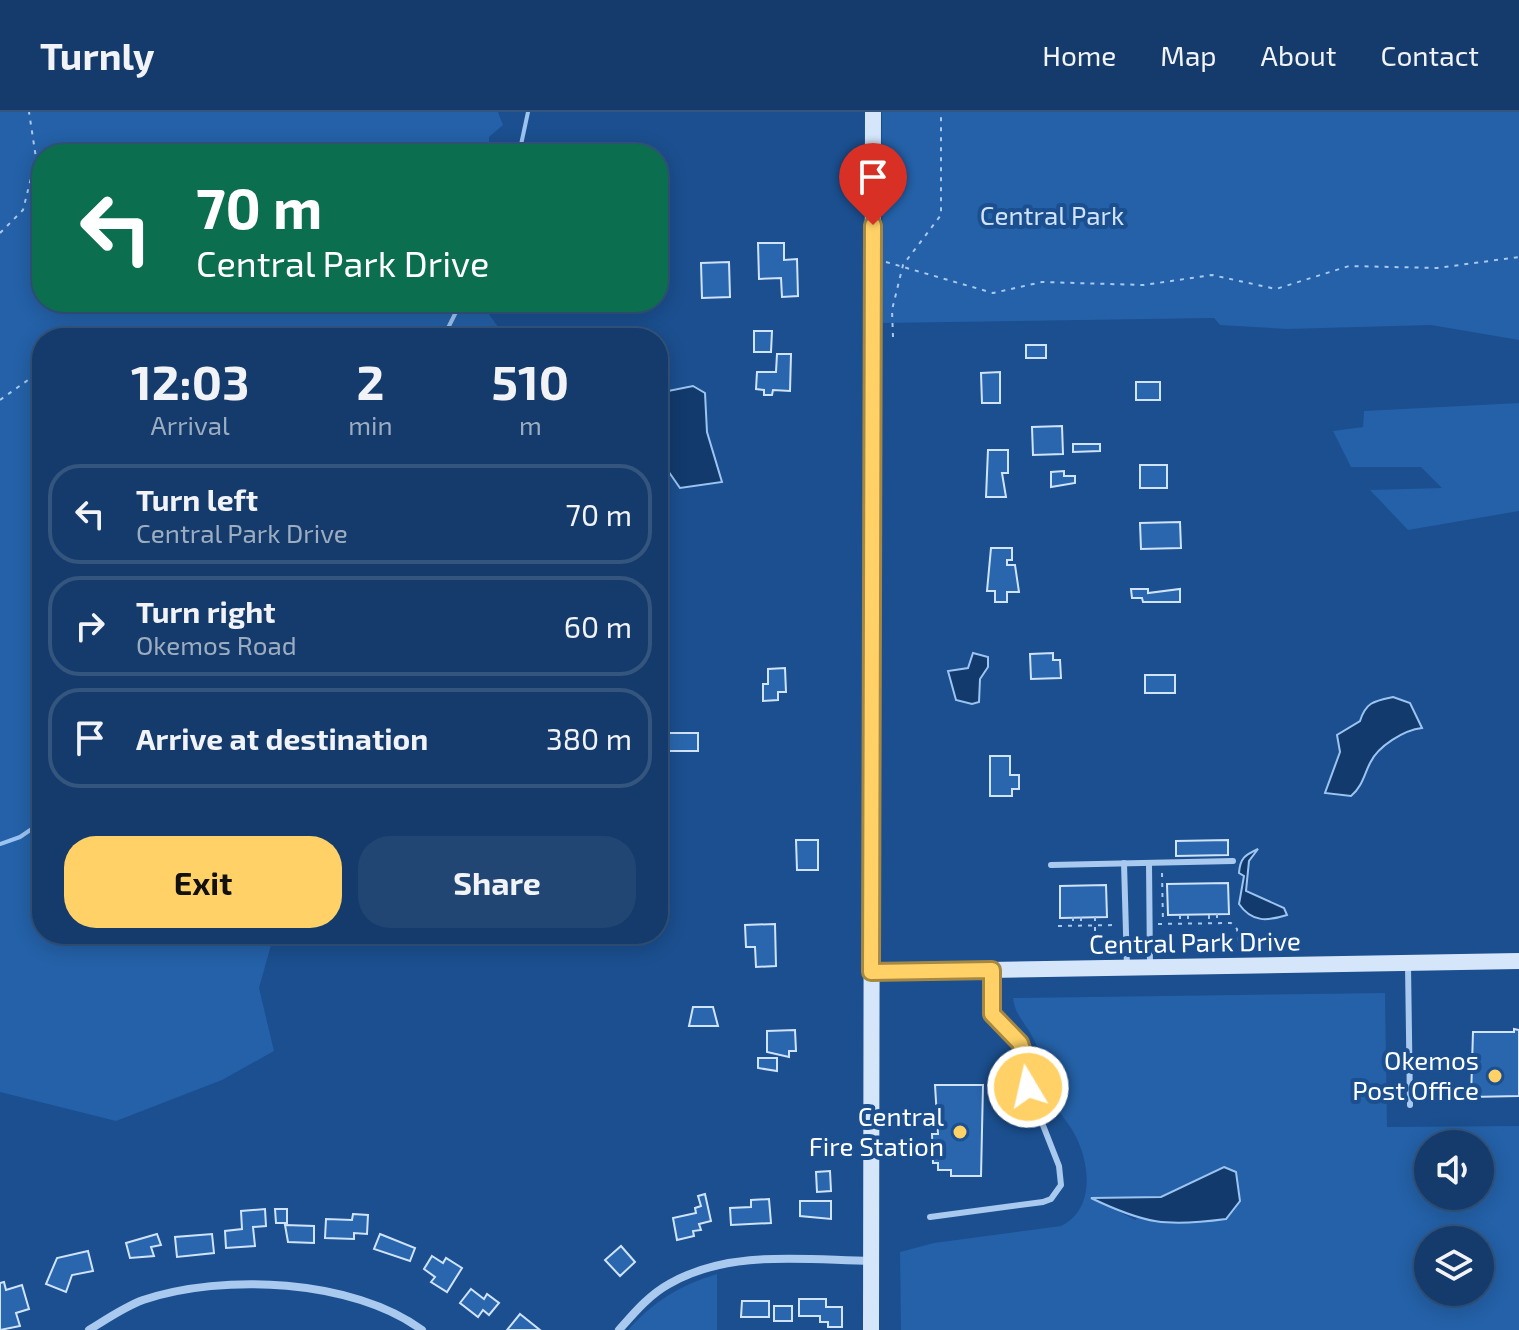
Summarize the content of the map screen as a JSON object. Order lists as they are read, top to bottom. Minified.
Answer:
{"streets":{"street":["Central Park Drive"]},"parks":["Central Park"],"places":["Okemos Post Office","Central Fire Station"],"page":{"header":"Turnly","nav":["Home","Map","About","Contact"],"turn":["70 m","Central Park Drive"],"eta":["12:03","Arrival","2","min","510","m"],"list":[{"name":"Turn left","note":"Central Park Drive","value":"70 m"},{"name":"Turn right","note":"Okemos Road","value":"60 m"},{"name":"Arrive at destination","value":"380 m"}],"buttons":["Exit","Share"]}}
